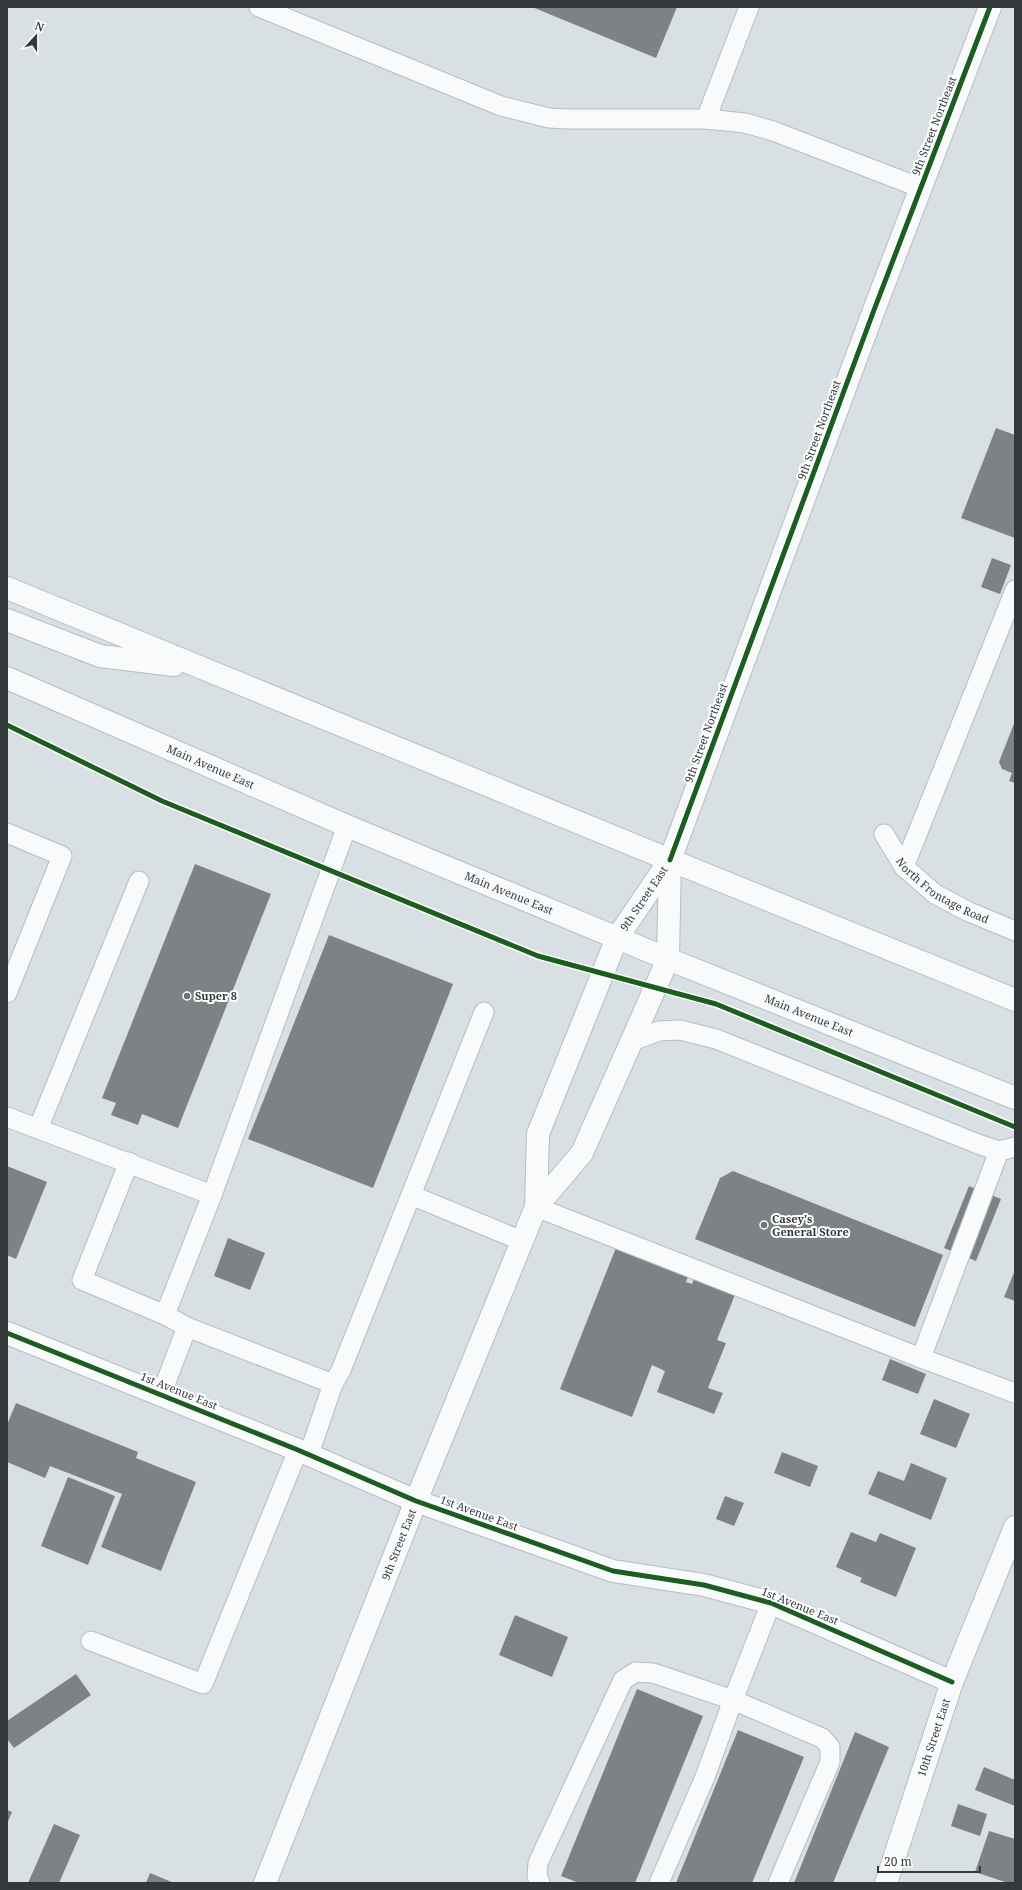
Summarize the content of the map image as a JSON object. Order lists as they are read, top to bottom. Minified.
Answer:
{"streets":{"main road":["9th Street Northeast","Main Avenue East","9th Street East","1st Avenue East","10th Street East"],"lane":["North Frontage Road"]},"crossings":[["9th Street Northeast","9th Street East"],["Main Avenue East","9th Street East"],["9th Street East","1st Avenue East"],["1st Avenue East","10th Street East"]],"places":["Super 8","Casey's General Store"],"scale_bar":"20 m","north":"top"}
